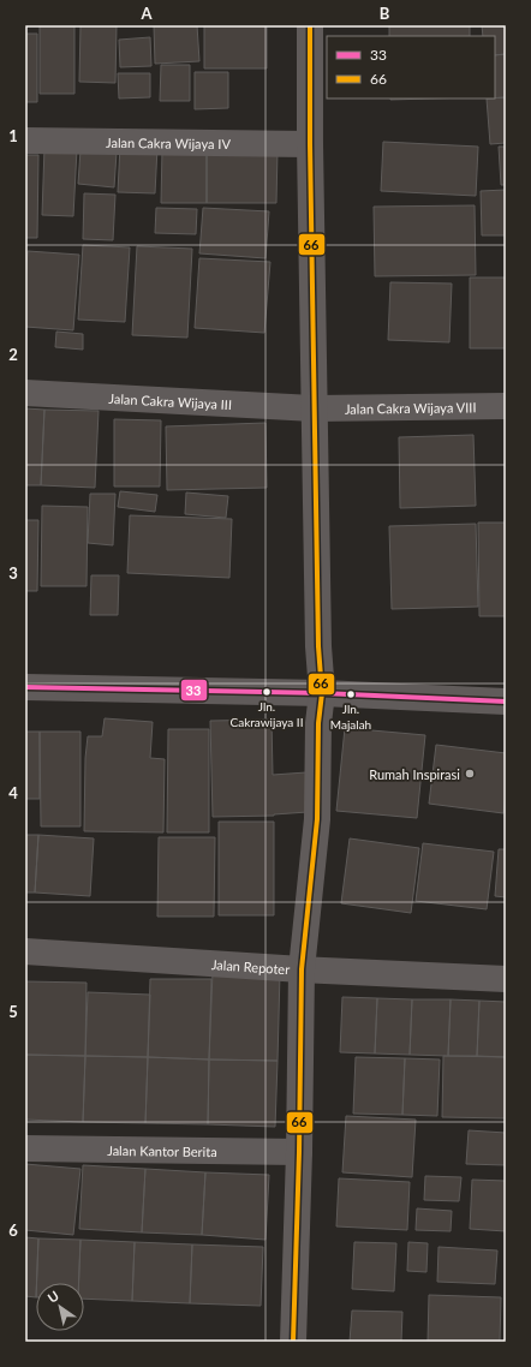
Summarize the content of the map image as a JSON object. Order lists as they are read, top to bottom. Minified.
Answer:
{"streets":{"street":["Jalan Cakra Wijaya IV","Jalan Cakra Wijaya III","Jalan Cakra Wijaya VIII","Jalan Repoter","Jalan Kantor Berita"]},"crossings":[["Jalan Cakra Wijaya III","Jalan Cakra Wijaya VIII"]],"places":["Jln. Cakrawijaya II","Jln. Majalah","Rumah Inspirasi"],"lines":["transit line 66","transit line 33"],"legend":["33","66"],"north":"top left","grid":{"columns":["A","B"],"rows":["1","2","3","4","5","6"]}}
